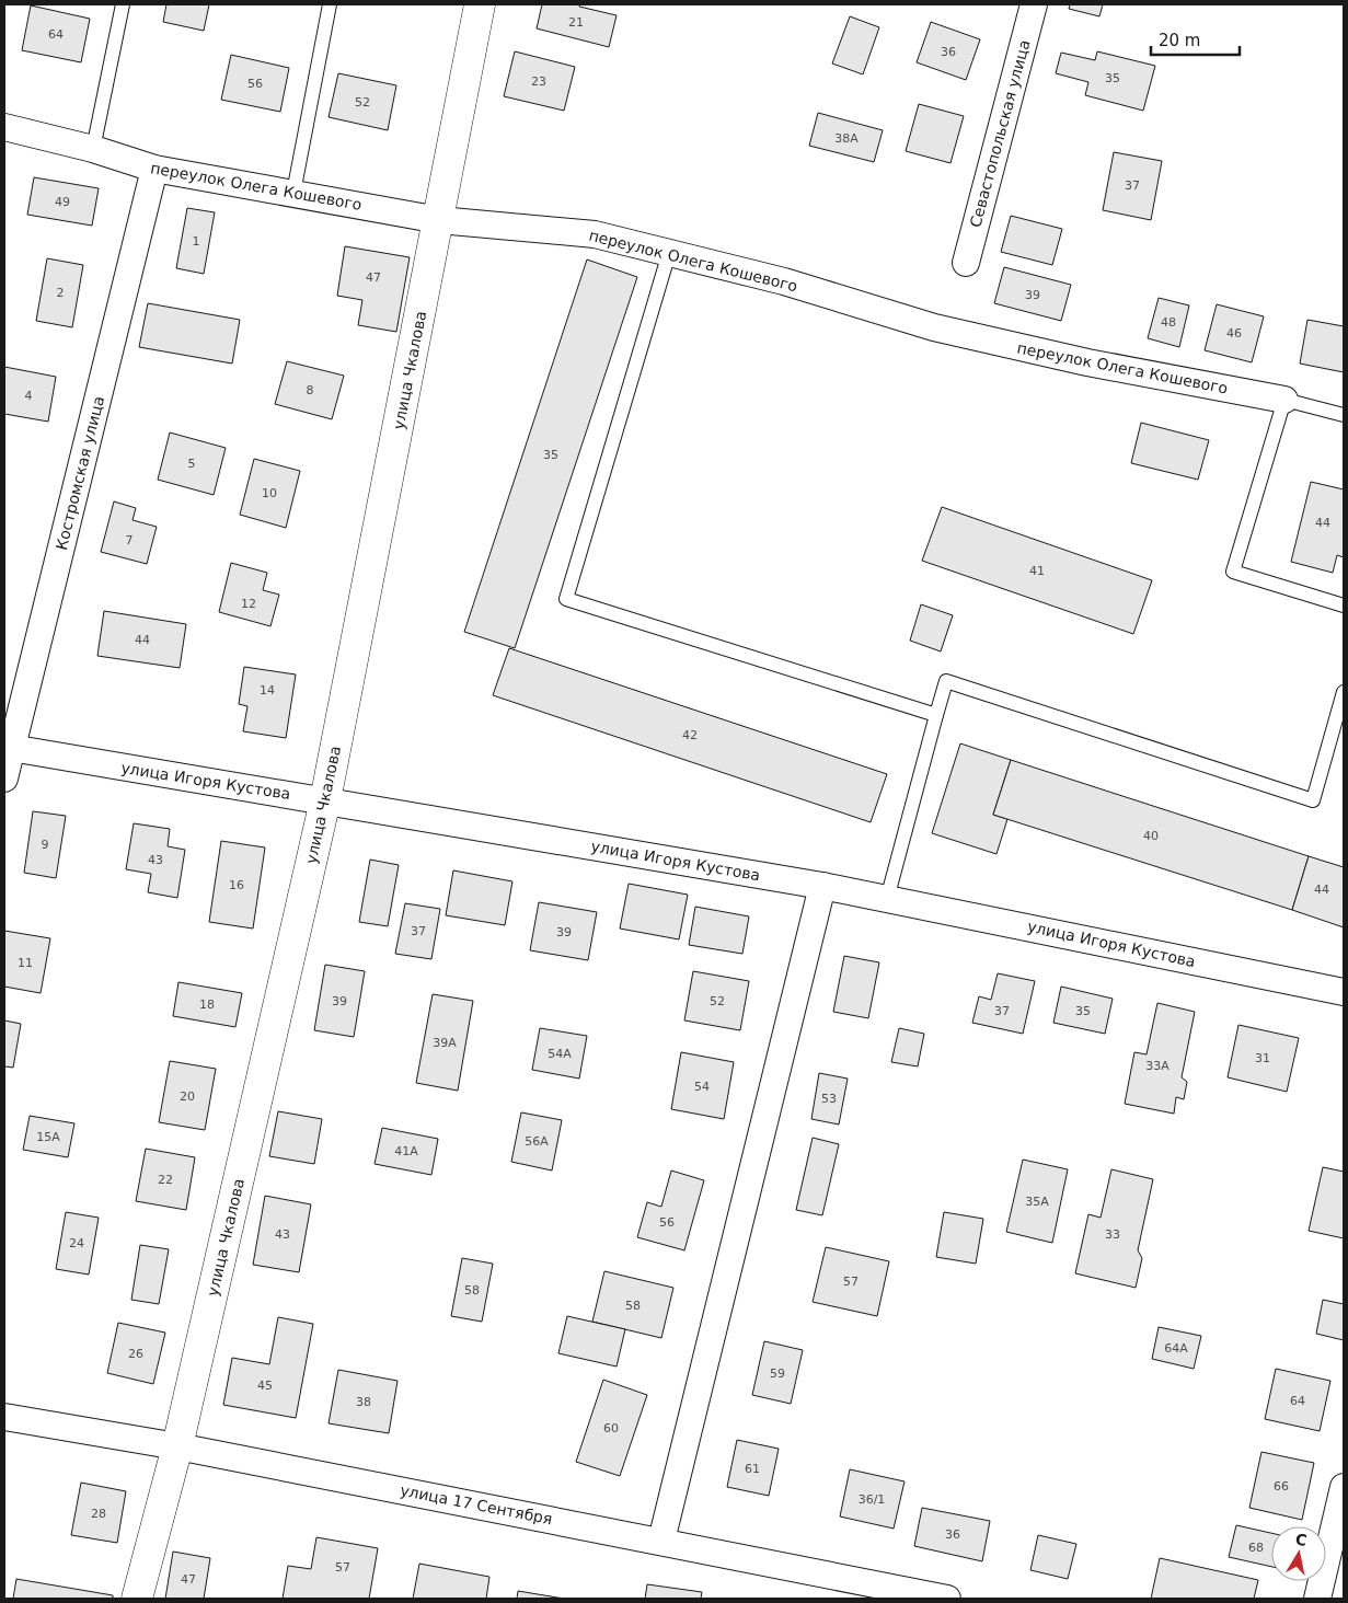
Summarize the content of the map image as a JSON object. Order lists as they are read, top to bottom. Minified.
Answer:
{"streets":{"street":["Севастопольская улица","переулок Олега Кошевого","улица Чкалова","Костромская улица","улица Игоря Кустова","улица 17 Сентября"]},"crossings":[["переулок Олега Кошевого","улица Чкалова"],["переулок Олега Кошевого","Костромская улица"],["улица Чкалова","улица Игоря Кустова"],["улица Чкалова","улица 17 Сентября"],["Костромская улица","улица Игоря Кустова"]],"house_numbers":["21","64","36","35","23","56","52","38А","37","49","1","47","2","39","48","46","8","4","35","5","10","44","7","41","12","44","14","42","40","9","43","16","44","37","39","11","39","52","18","37","35","39А","54А","31","33А","54","20","53","15А","56А","41А","22","35А","56","43","33","24","57","58","58","64А","26","59","45","64","38","60","61","66","36/1","28","36","68","57","47"],"scale_bar":"20 m","north":"top"}
